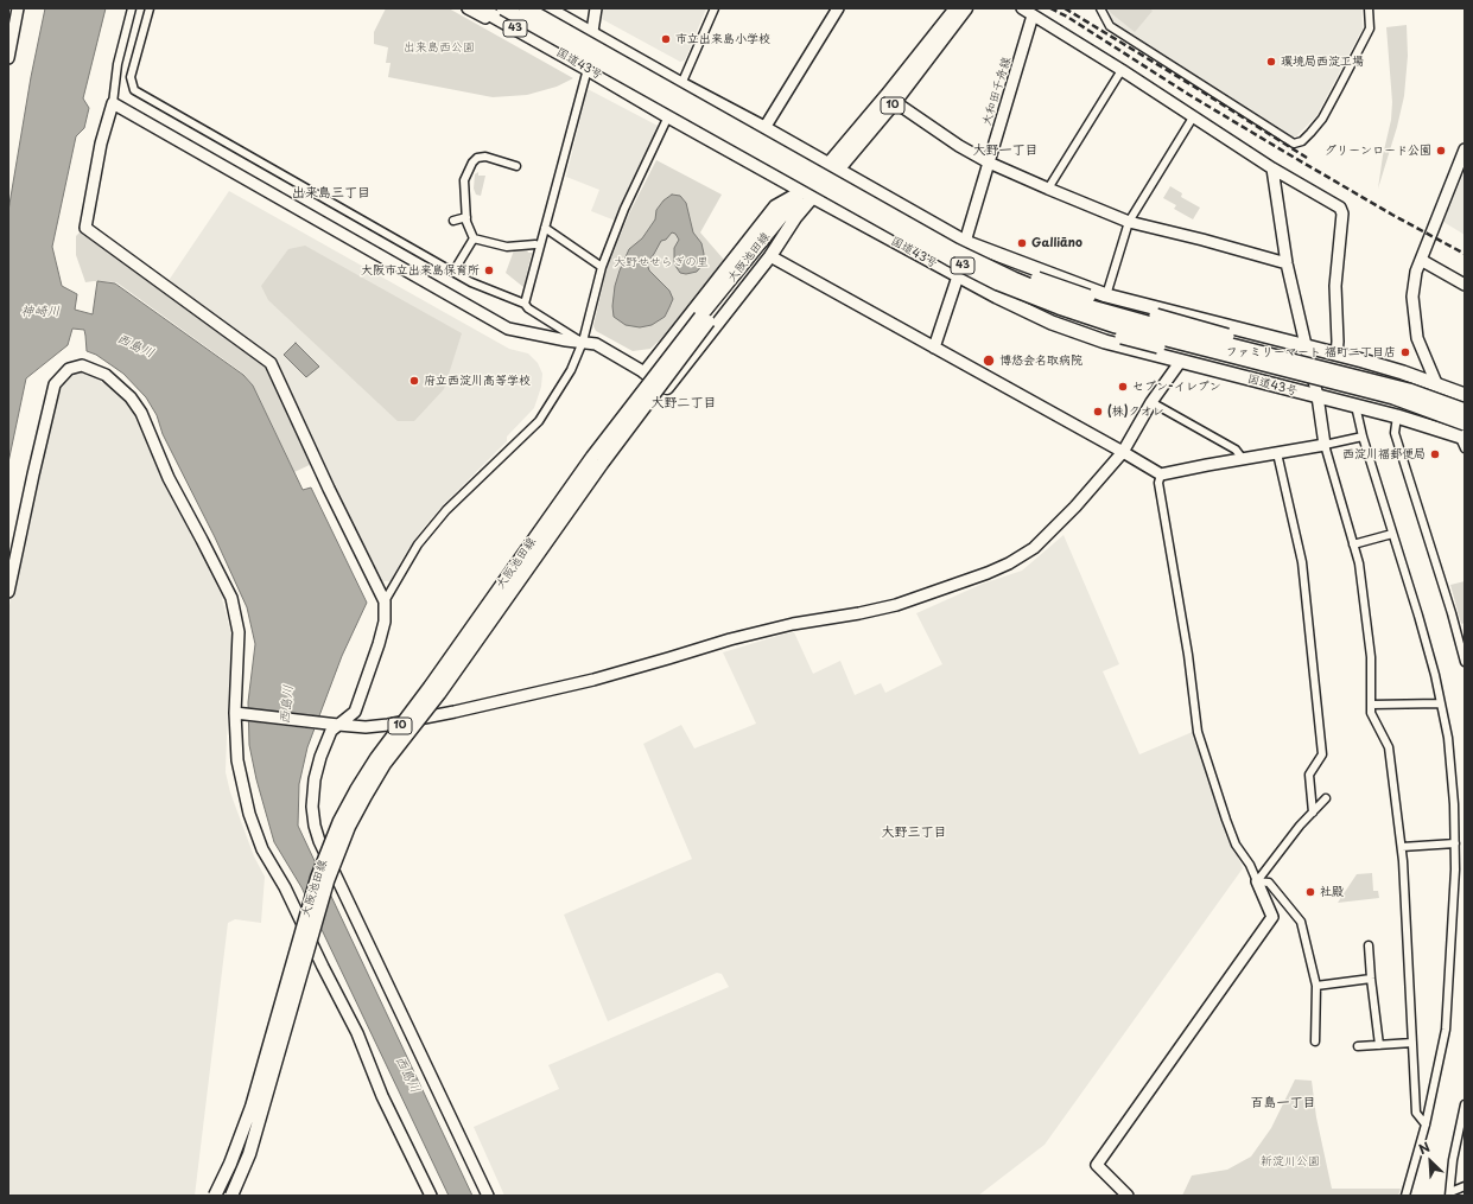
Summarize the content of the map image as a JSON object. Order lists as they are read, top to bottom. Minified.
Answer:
{"streets":{"highway":["43","国道43号"],"main road":["10","大阪池田線"],"street":["大和田千舟線"]},"crossings":[["43","大和田千舟線"],["43","大阪池田線"],["国道43号","大阪池田線"]],"districts":["大野一丁目","出来島三丁目","大野二丁目","大野三丁目","百島一丁目"],"water":["神崎川","西島川"],"parks":["出来島西公園","大野せせらぎの里","新淀川公園"],"places":["市立出来島小学校","環境局西淀工場","グリーンロード公園","Galliāno","大阪市立出来島保育所","ファミリーマート 福町二丁目店","博悠会名取病院","府立西淀川高等学校","セブン-イレブン","(株)クオレ","西淀川福郵便局","社殿"],"north":"top left"}
